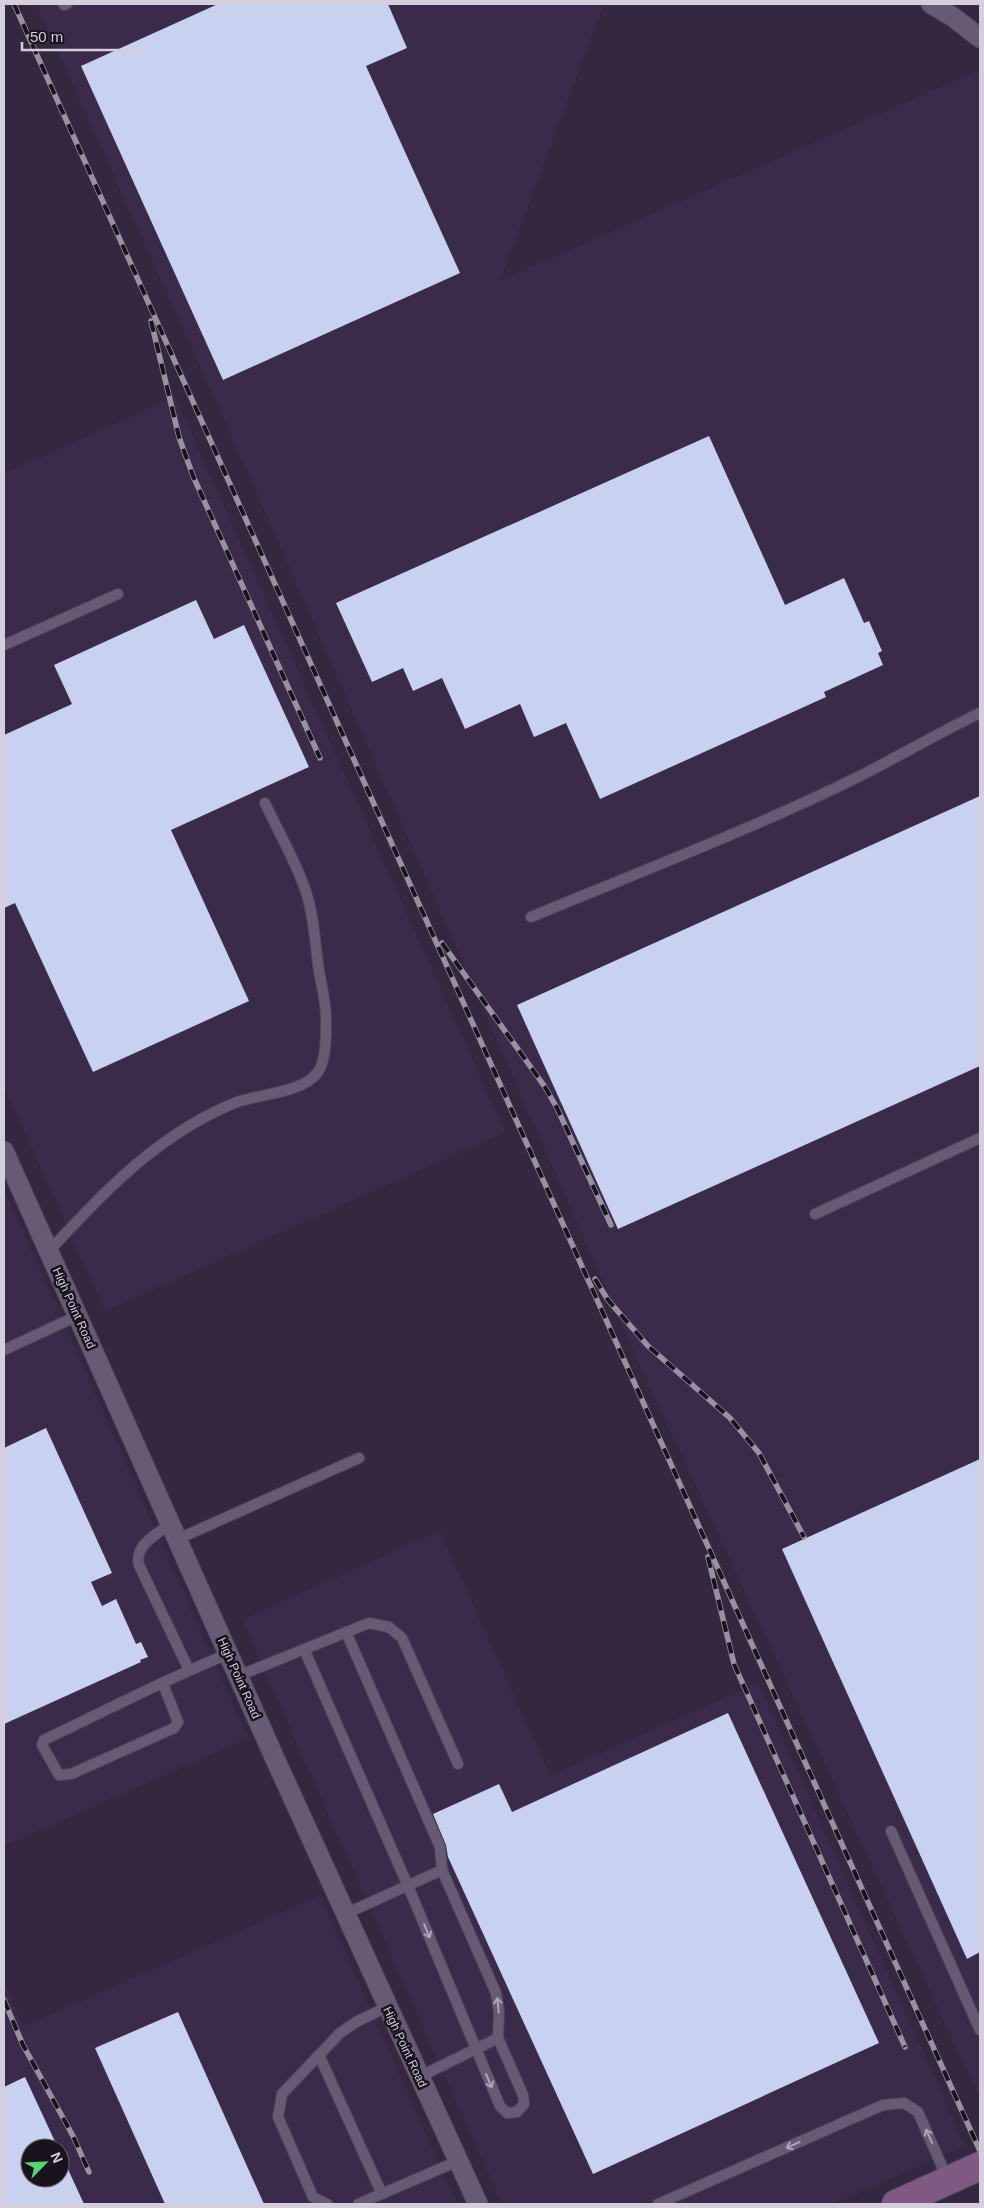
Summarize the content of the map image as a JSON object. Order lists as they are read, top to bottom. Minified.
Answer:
{"streets":{"street":["High Point Road"]},"scale_bar":"50 m","north":"top right"}
